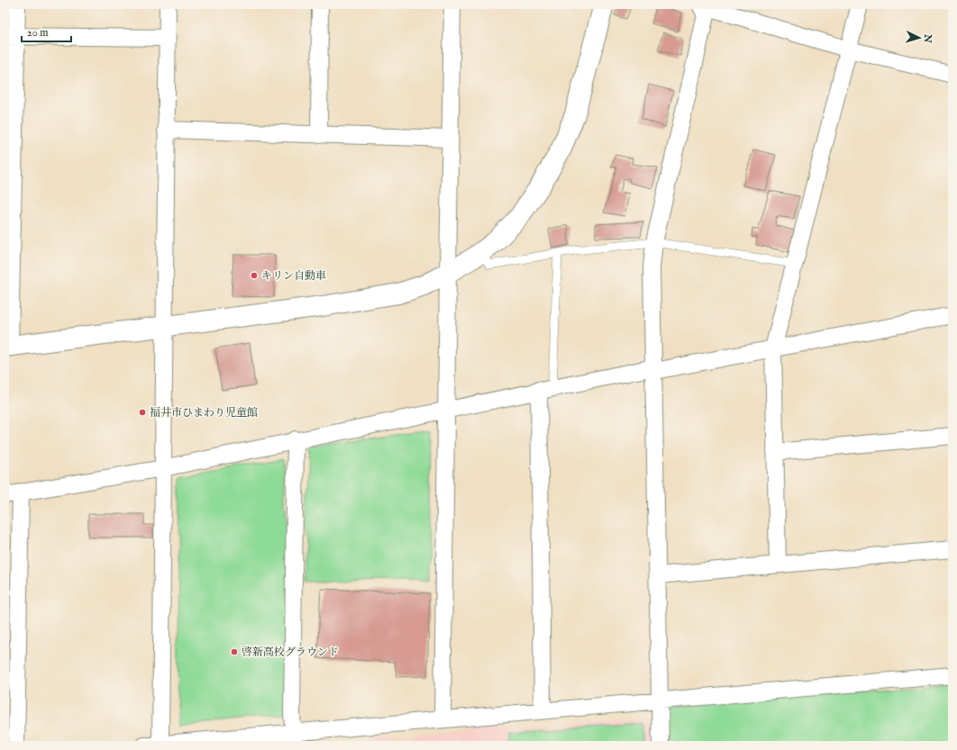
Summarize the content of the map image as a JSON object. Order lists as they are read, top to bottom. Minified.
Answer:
{"places":["キリン自動車","福井市ひまわり児童館","啓新高校グラウンド"],"scale_bar":"20 m","north":"right"}
